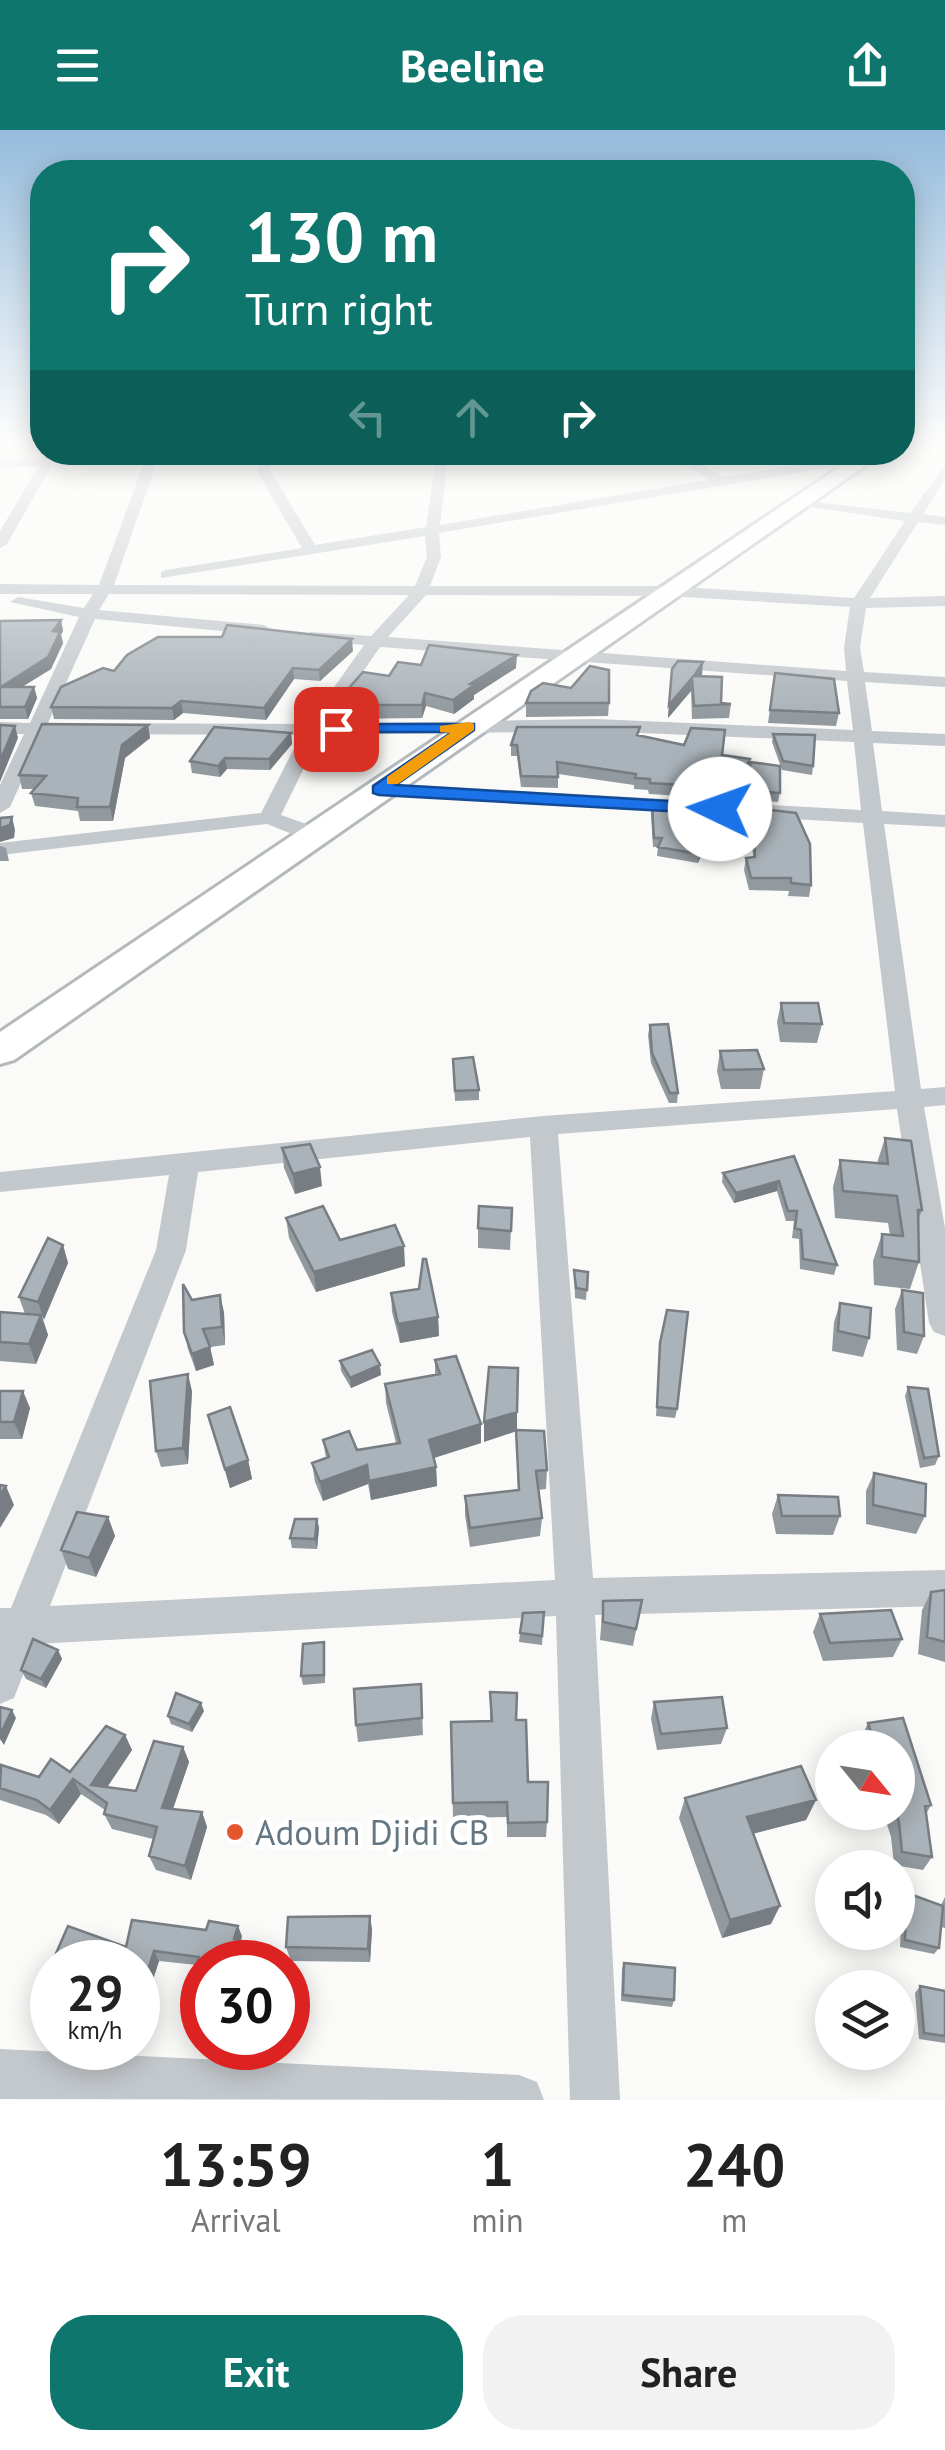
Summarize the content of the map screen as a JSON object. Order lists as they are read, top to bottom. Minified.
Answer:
{"places":["Adoum Djidi CB"],"north":"bottom right","page":{"header":"Beeline","turn":["130 m","Turn right"],"speed":"29 km/h","limit":"30","eta":["13:59","Arrival","1","min","240","m"],"buttons":["Exit","Share"]}}
